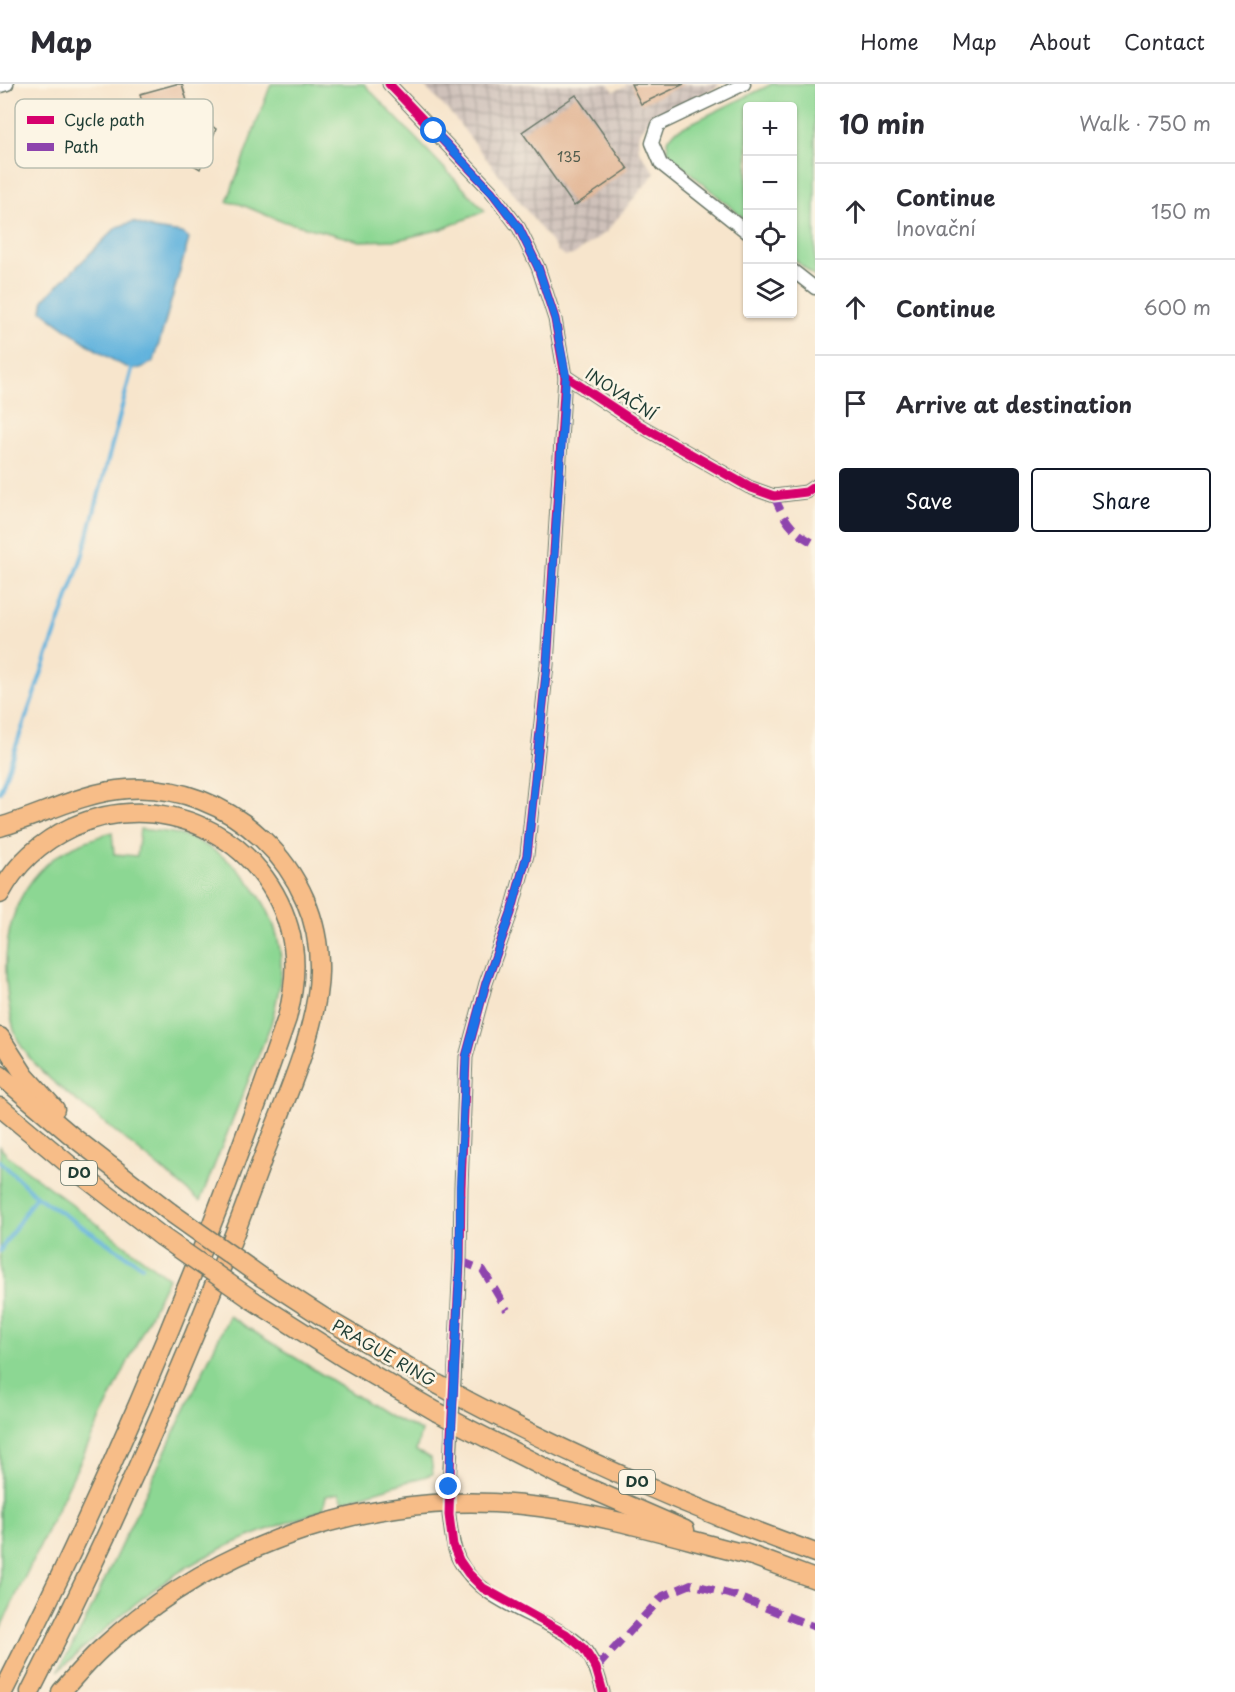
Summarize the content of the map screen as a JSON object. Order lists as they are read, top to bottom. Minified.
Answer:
{"streets":{"highway":["D0","PRAGUE RING"],"street":["INOVAČNÍ"]},"house_numbers":["135"],"legend":["Cycle path","Path"],"page":{"header":"Map","nav":["Home","Map","About","Contact"],"heading":["10 min","Walk · 750 m"],"map_buttons":["+","−"],"list":[["Continue","Inovační","150 m"],["Continue","600 m"],"Arrive at destination"],"buttons":["Save","Share"]}}
